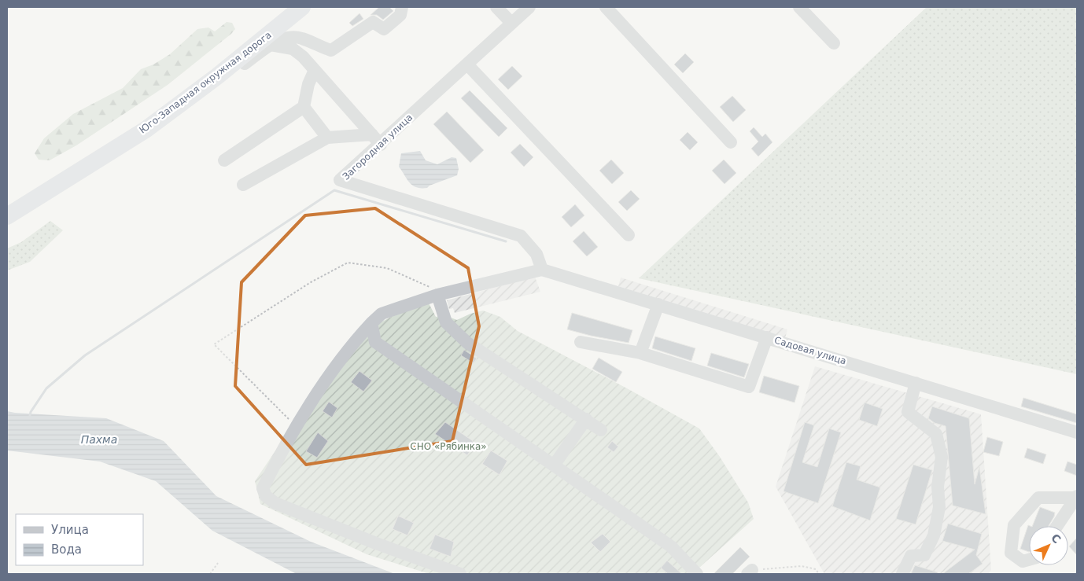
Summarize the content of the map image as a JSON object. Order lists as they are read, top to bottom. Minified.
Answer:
{"streets":{"highway":["Юго-Западная окружная дорога"],"street":["Загородная улица","Садовая улица"]},"crossings":[["Загородная улица","Садовая улица"]],"water":["Пахма"],"parks":["СНО «Рябинка»"],"legend":["Улица","Вода"],"north":"top right"}
